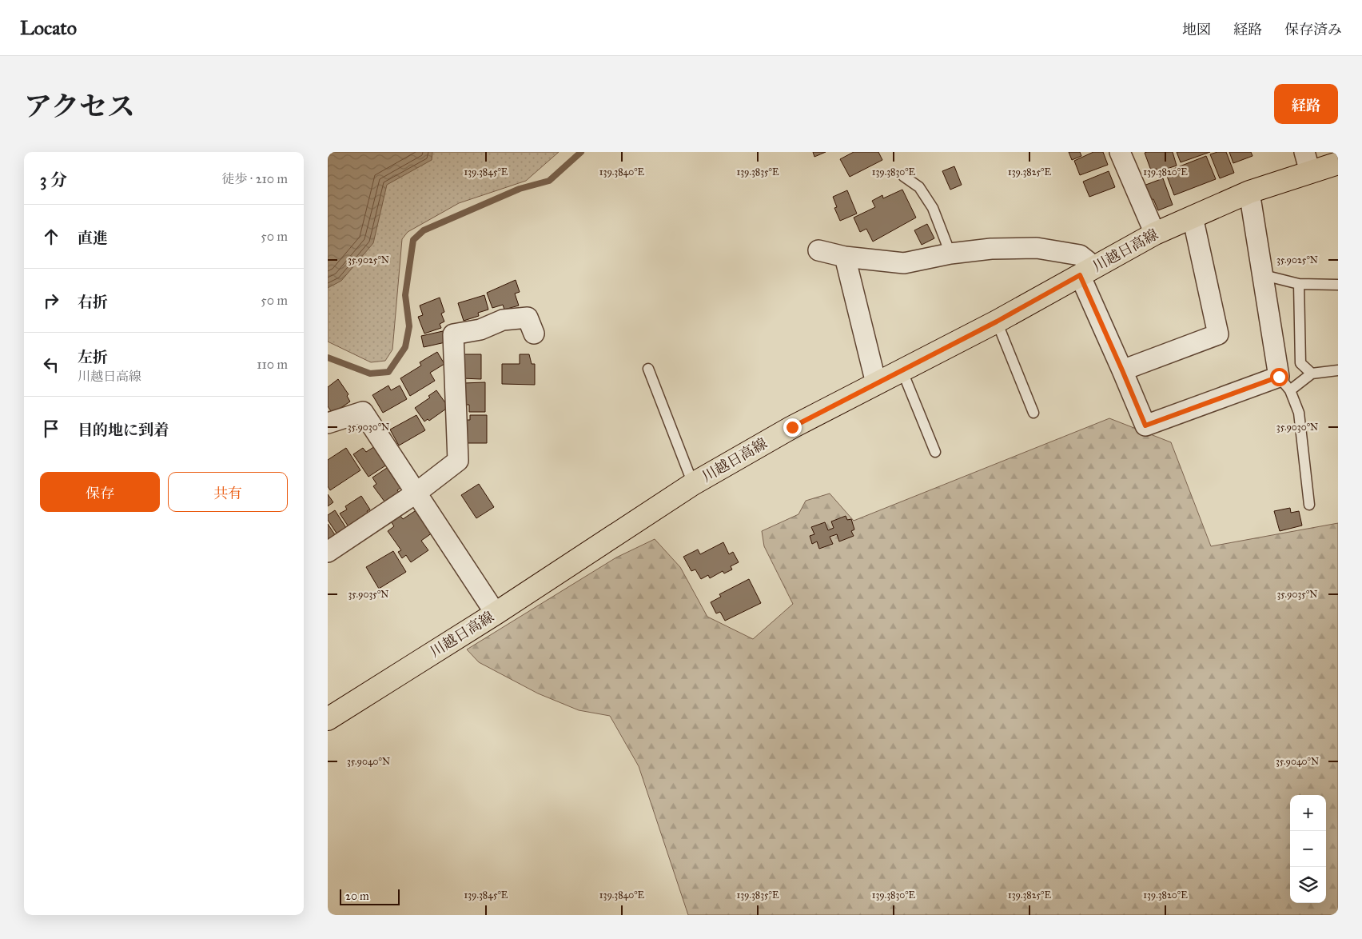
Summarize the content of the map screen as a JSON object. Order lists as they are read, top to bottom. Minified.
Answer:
{"streets":{"main road":["川越日高線"]},"scale_bar":"20 m","page":{"header":"Locato","nav":["地図","経路","保存済み"],"title":"アクセス","buttons":["経路",["保存","共有"]],"heading":["3 分","徒歩 · 210 m"],"list":[["直進","50 m"],["右折","50 m"],["左折","川越日高線","110 m"],"目的地に到着"],"map_buttons":["+","−"],"scale":"20 m"},"coordinates":["139.3845°E","139.3840°E","139.3835°E","139.3830°E","139.3825°E","139.3820°E","35.9025°N","35.9030°N","35.9035°N","35.9040°N"]}
